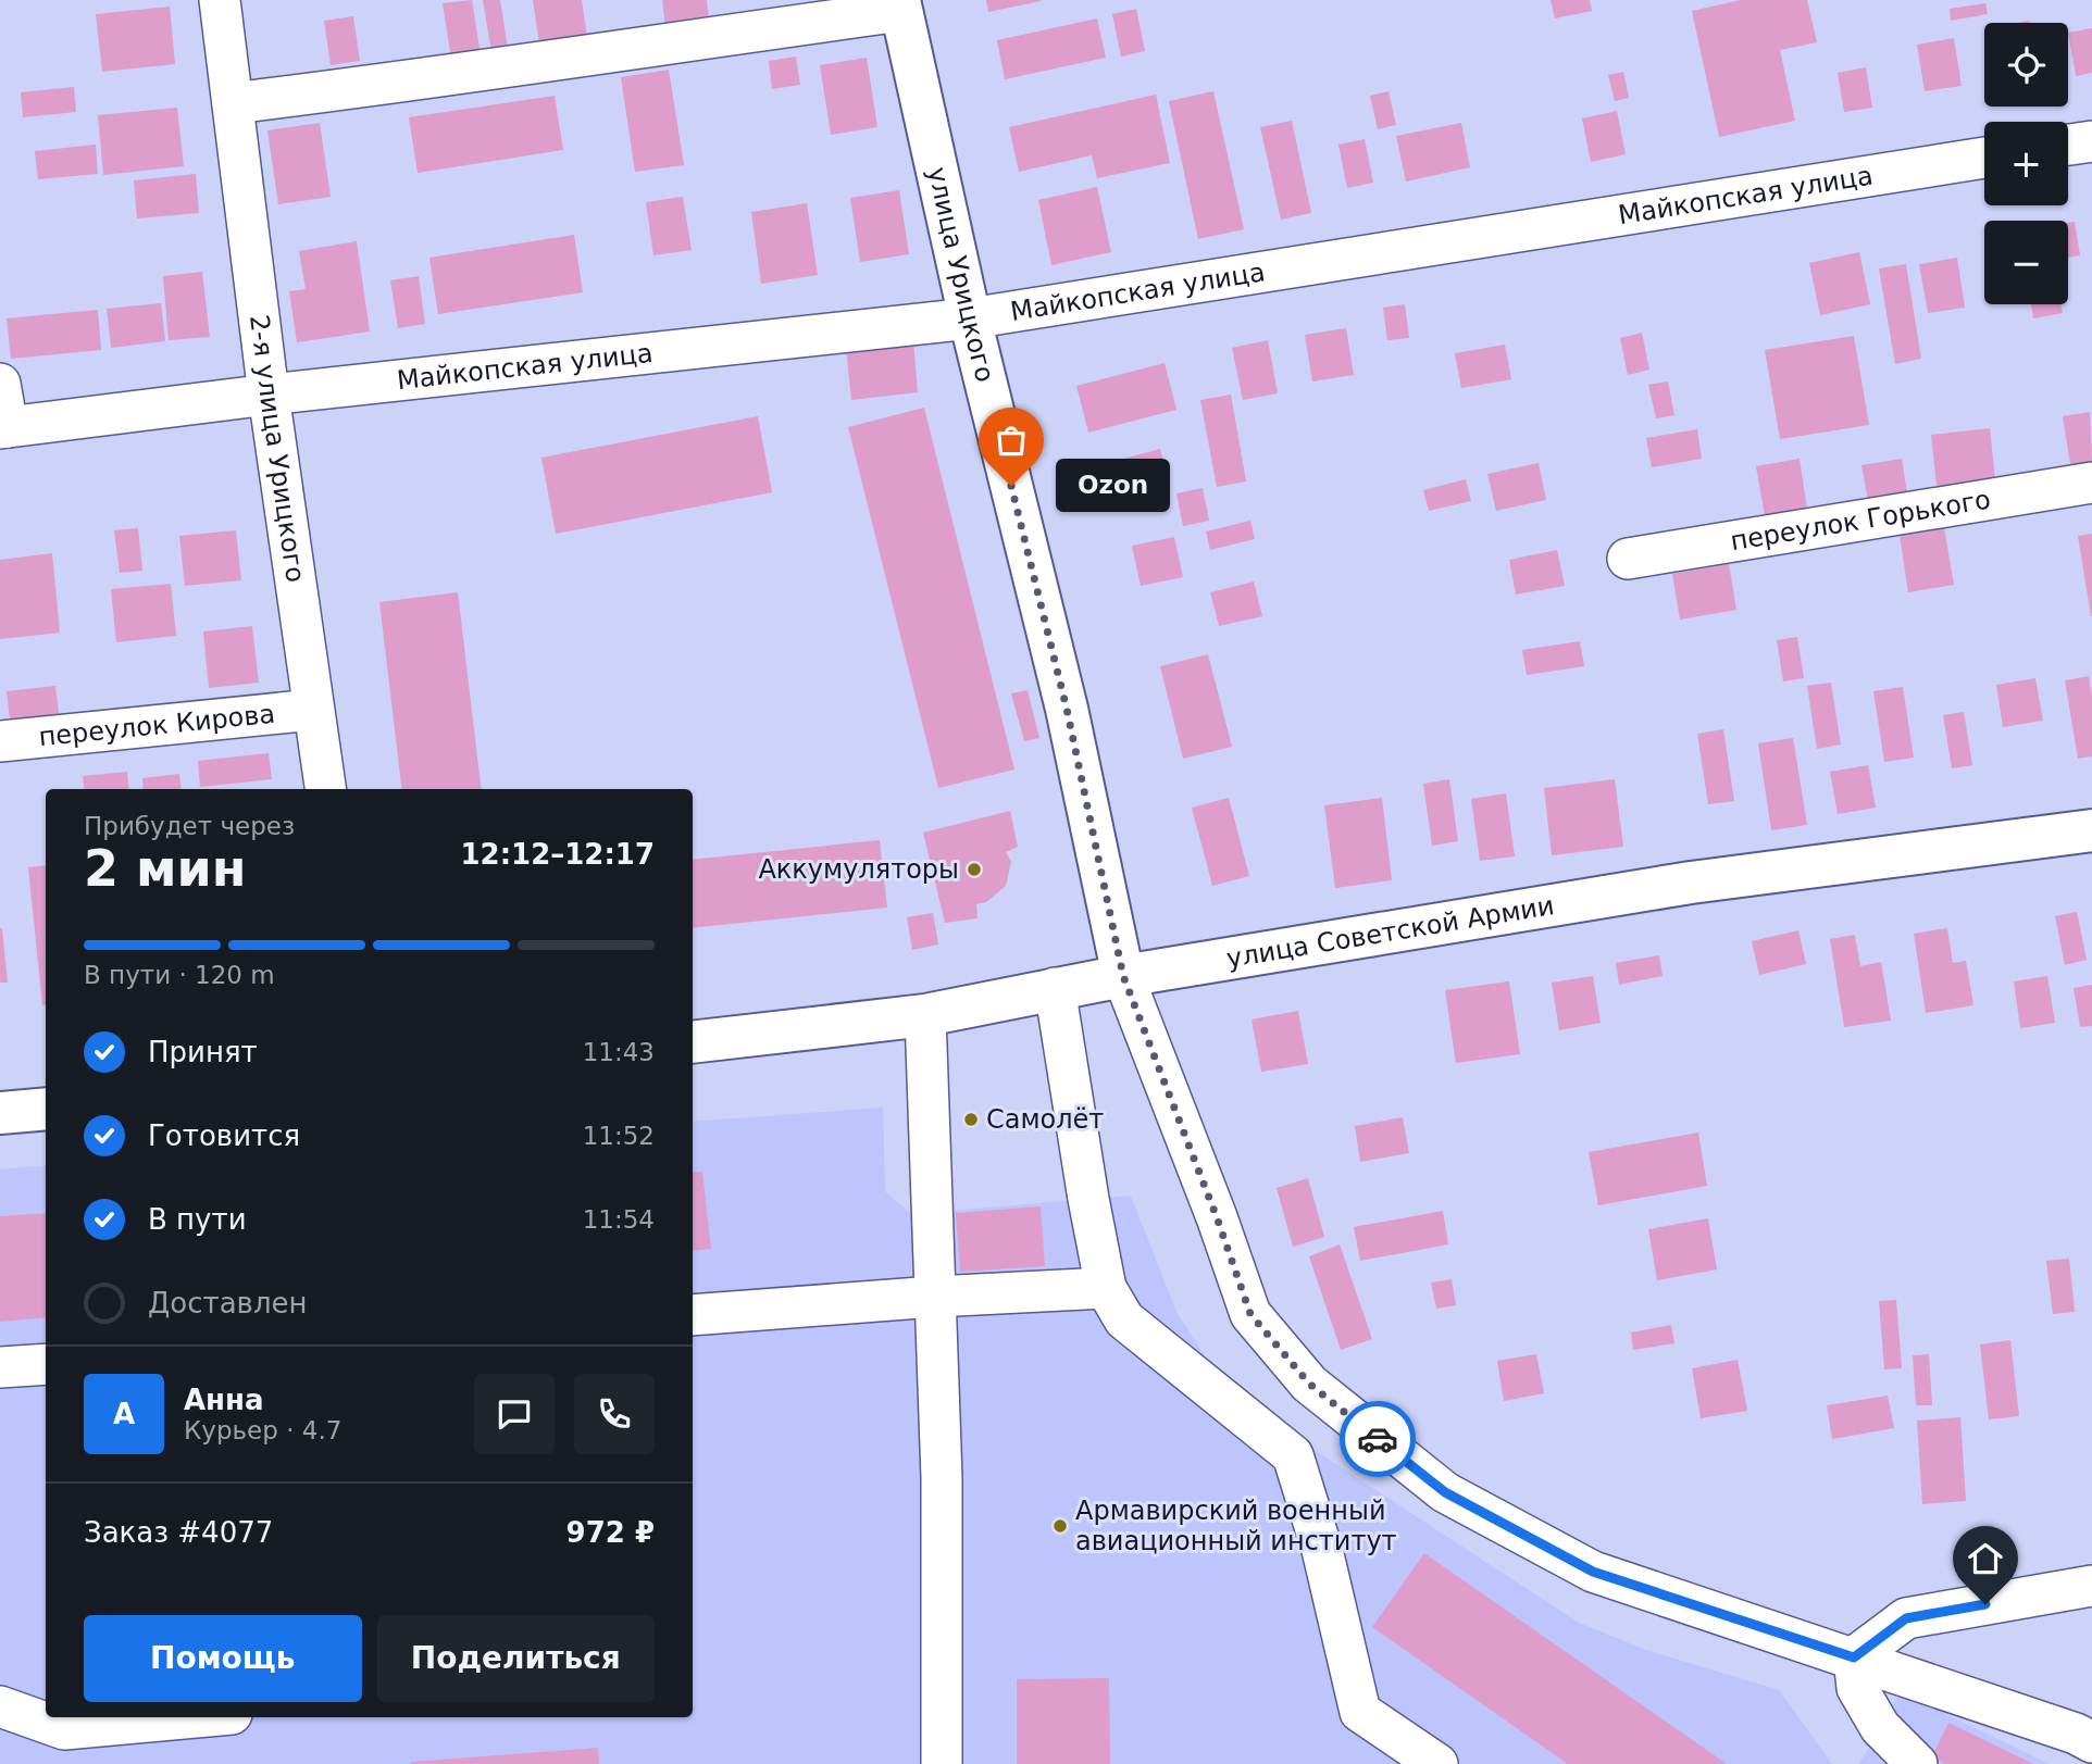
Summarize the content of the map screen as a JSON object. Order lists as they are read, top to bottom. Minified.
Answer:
{"streets":{"main road":["улица Урицкого","улица Советской Армии"],"street":["Майкопская улица","2-я улица Урицкого","переулок Горького","переулок Кирова"]},"crossings":[["Майкопская улица","улица Урицкого"],["Майкопская улица","2-я улица Урицкого"],["улица Урицкого","улица Советской Армии"],["2-я улица Урицкого","переулок Кирова"]],"places":["Ozon","Аккумуляторы","Самолёт","Армавирский военный авиационный институт"],"page":{"map_buttons":["+","−"],"bubble":"Ozon","heading":["2 мин","Прибудет через","12:12–12:17"],"panel":["Анна","Курьер · 4.7","Заказ #4077","972 ₽"],"bar":"В пути · 120 m","list":[["Принят","11:43"],["Готовится","11:52"],["В пути","11:54"],"Доставлен"],"round":"А","buttons":["Помощь","Поделиться"]}}
